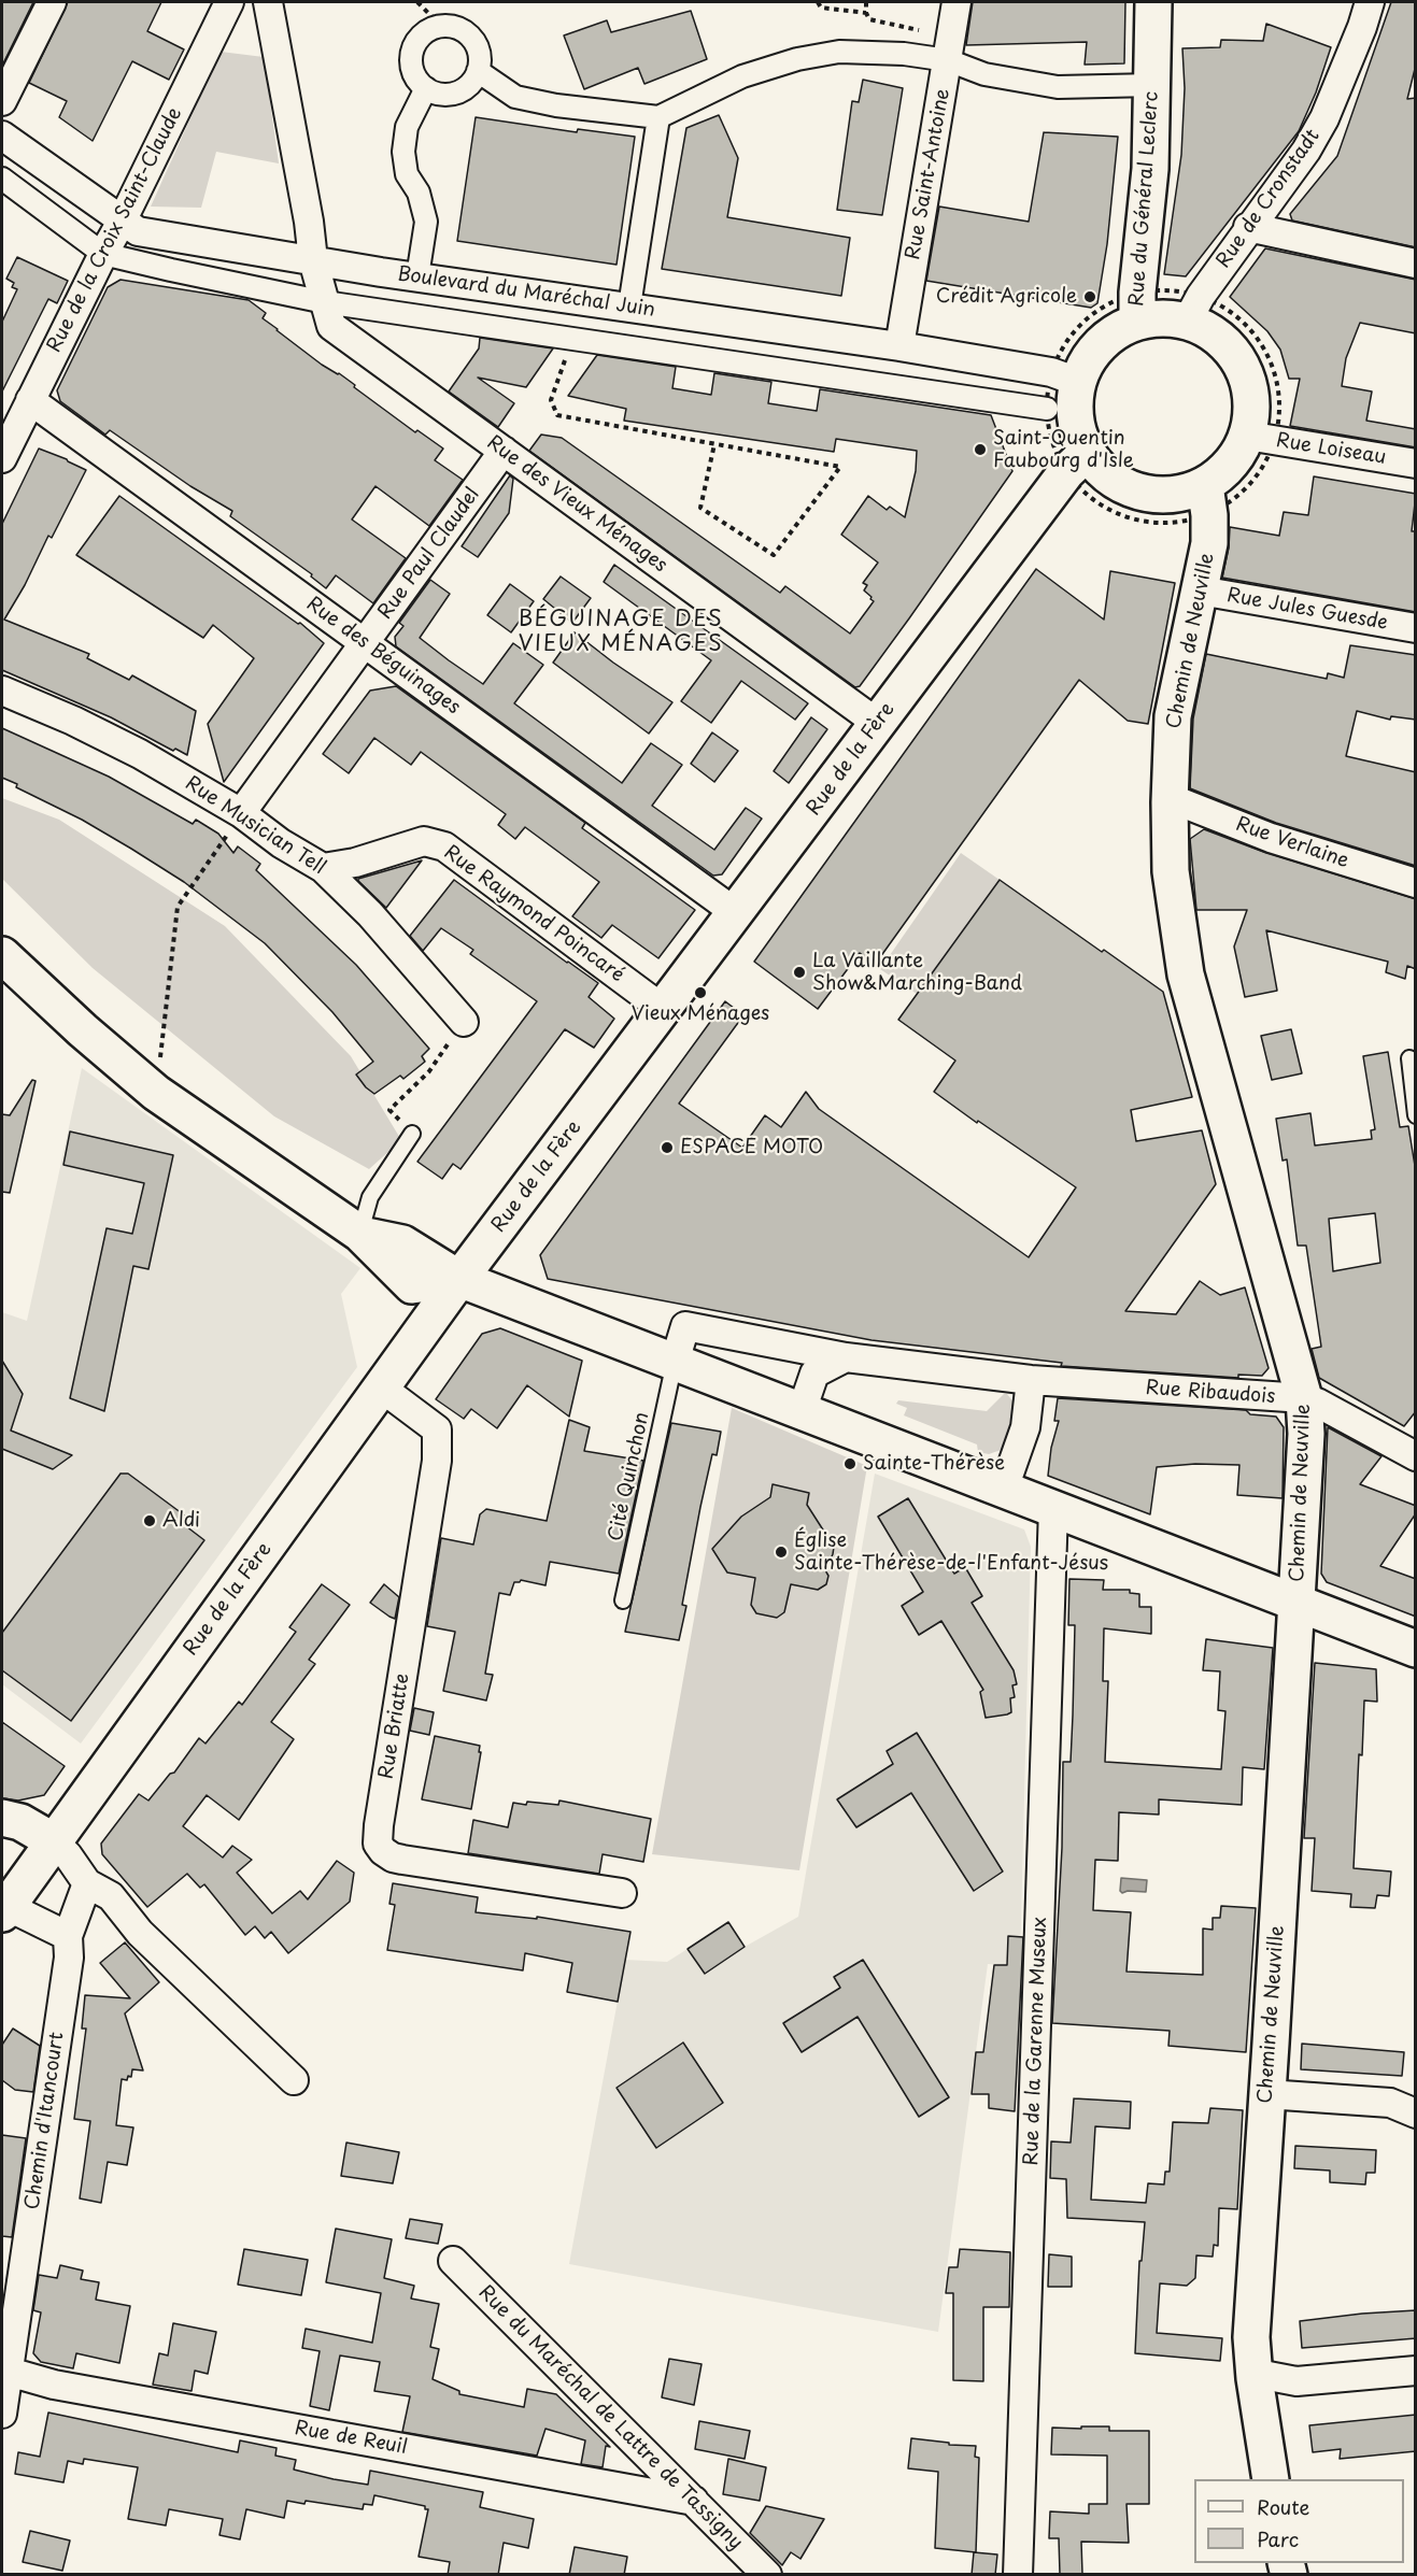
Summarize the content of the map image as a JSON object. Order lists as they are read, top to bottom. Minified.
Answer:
{"streets":{"main road":["Rue du Général Leclerc","Chemin de Neuville","Rue de la Fère"],"street":["Rue Saint-Antoine","Rue de Cronstadt","Rue de la Croix Saint-Claude","Boulevard du Maréchal Juin","Rue Loiseau","Rue des Vieux Ménages","Rue Paul Claudel","Rue Jules Guesde","Rue des Béguinages","Rue Musician Tell","Rue Verlaine","Rue Raymond Poincaré","Rue Ribaudois","Rue Briatte","Rue de la Garenne Museux","Chemin d'Itancourt","Rue du Maréchal de Lattre de Tassigny","Rue de Reuil"],"lane":["Cité Quinchon"]},"crossings":[["Rue Saint-Antoine","Boulevard du Maréchal Juin"],["Rue de la Croix Saint-Claude","Boulevard du Maréchal Juin"],["Rue de la Croix Saint-Claude","Rue des Béguinages"],["Boulevard du Maréchal Juin","Rue des Vieux Ménages"],["Rue des Vieux Ménages","Rue Paul Claudel"],["Rue des Vieux Ménages","Rue de la Fère"],["Rue Paul Claudel","Rue des Béguinages"],["Rue Paul Claudel","Rue Musician Tell"],["Rue Jules Guesde","Chemin de Neuville"],["Chemin de Neuville","Rue Verlaine"],["Chemin de Neuville","Rue Ribaudois"],["Rue des Béguinages","Rue de la Fère"],["Rue de la Fère","Rue Raymond Poincaré"],["Rue de la Fère","Rue Briatte"],["Rue Musician Tell","Rue Raymond Poincaré"],["Rue Ribaudois","Cité Quinchon"],["Chemin d'Itancourt","Rue de Reuil"],["Rue du Maréchal de Lattre de Tassigny","Rue de Reuil"]],"districts":["BÉGUINAGE DES VIEUX MÉNAGES"],"places":["Crédit Agricole","Saint-Quentin Faubourg d'Isle","La Vaillante Show&Marching-Band","Vieux Ménages","ESPACE MOTO","Sainte-Thérèse","Aldi","Église Sainte-Thérèse-de-l'Enfant-Jésus"],"legend":["Route","Parc"]}
